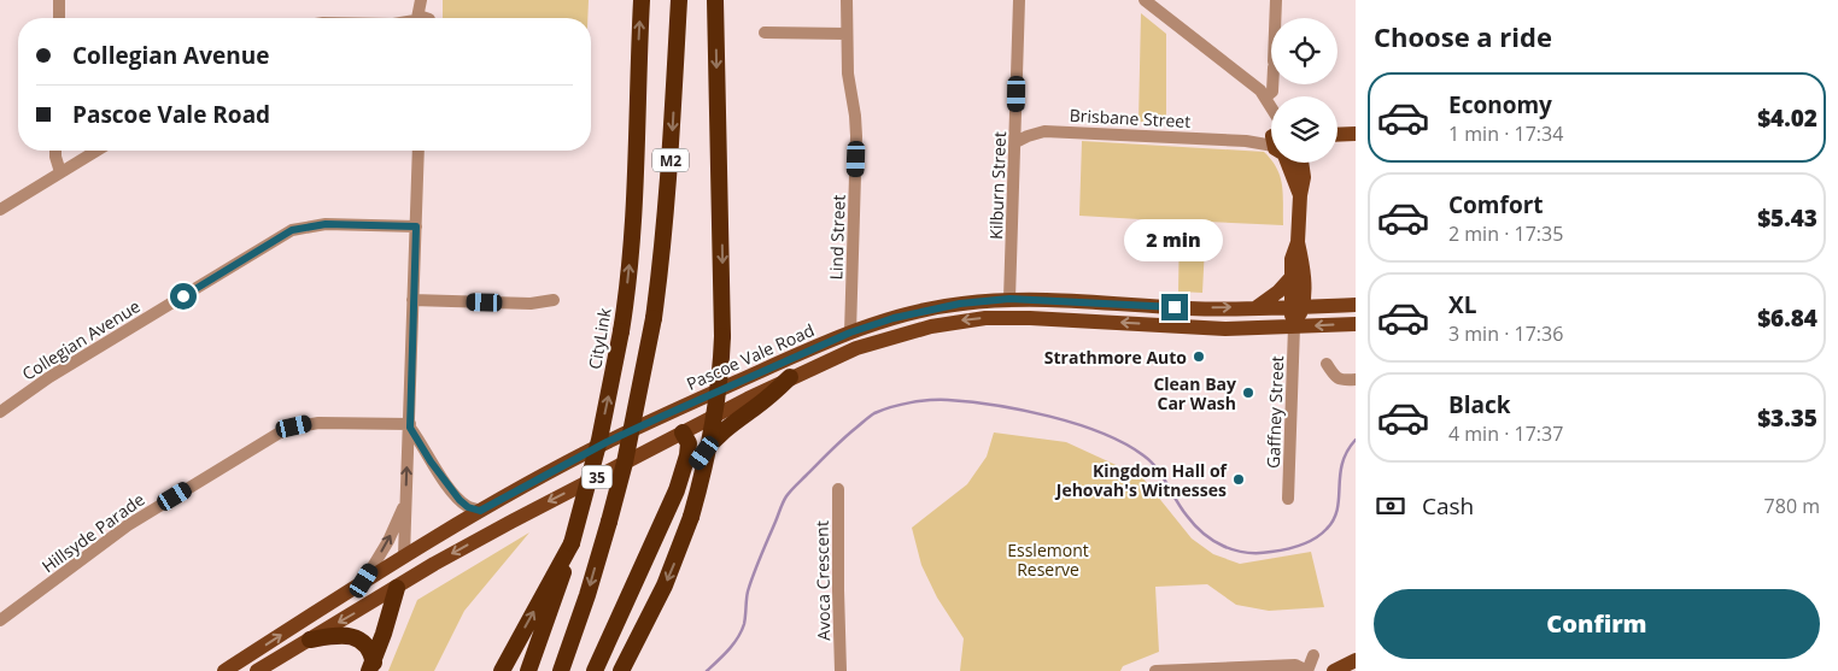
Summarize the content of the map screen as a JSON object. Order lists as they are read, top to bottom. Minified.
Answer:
{"streets":{"highway":["M2","CityLink"],"main road":["Pascoe Vale Road","35"],"street":["Brisbane Street","Kilburn Street","Lind Street","Collegian Avenue","Gaffney Street","Hillsyde Parade","Avoca Crescent"]},"crossings":[["Brisbane Street","Kilburn Street"],["Kilburn Street","Pascoe Vale Road"],["Lind Street","Pascoe Vale Road"],["Gaffney Street","35"]],"parks":["Esslemont Reserve"],"places":["Strathmore Auto","Clean Bay Car Wash","Kingdom Hall of Jehovah's Witnesses"],"page":{"heading":"Choose a ride","banner":["Collegian Avenue","Pascoe Vale Road"],"list":[{"name":"Economy","note":"1 min · 17:34","value":"$4.02"},{"name":"Comfort","note":"2 min · 17:35","value":"$5.43"},{"name":"XL","note":"3 min · 17:36","value":"$6.84"},{"name":"Black","note":"4 min · 17:37","value":"$3.35"}],"bubble":"2 min","pay":["Cash","780 m"],"buttons":"Confirm"}}
